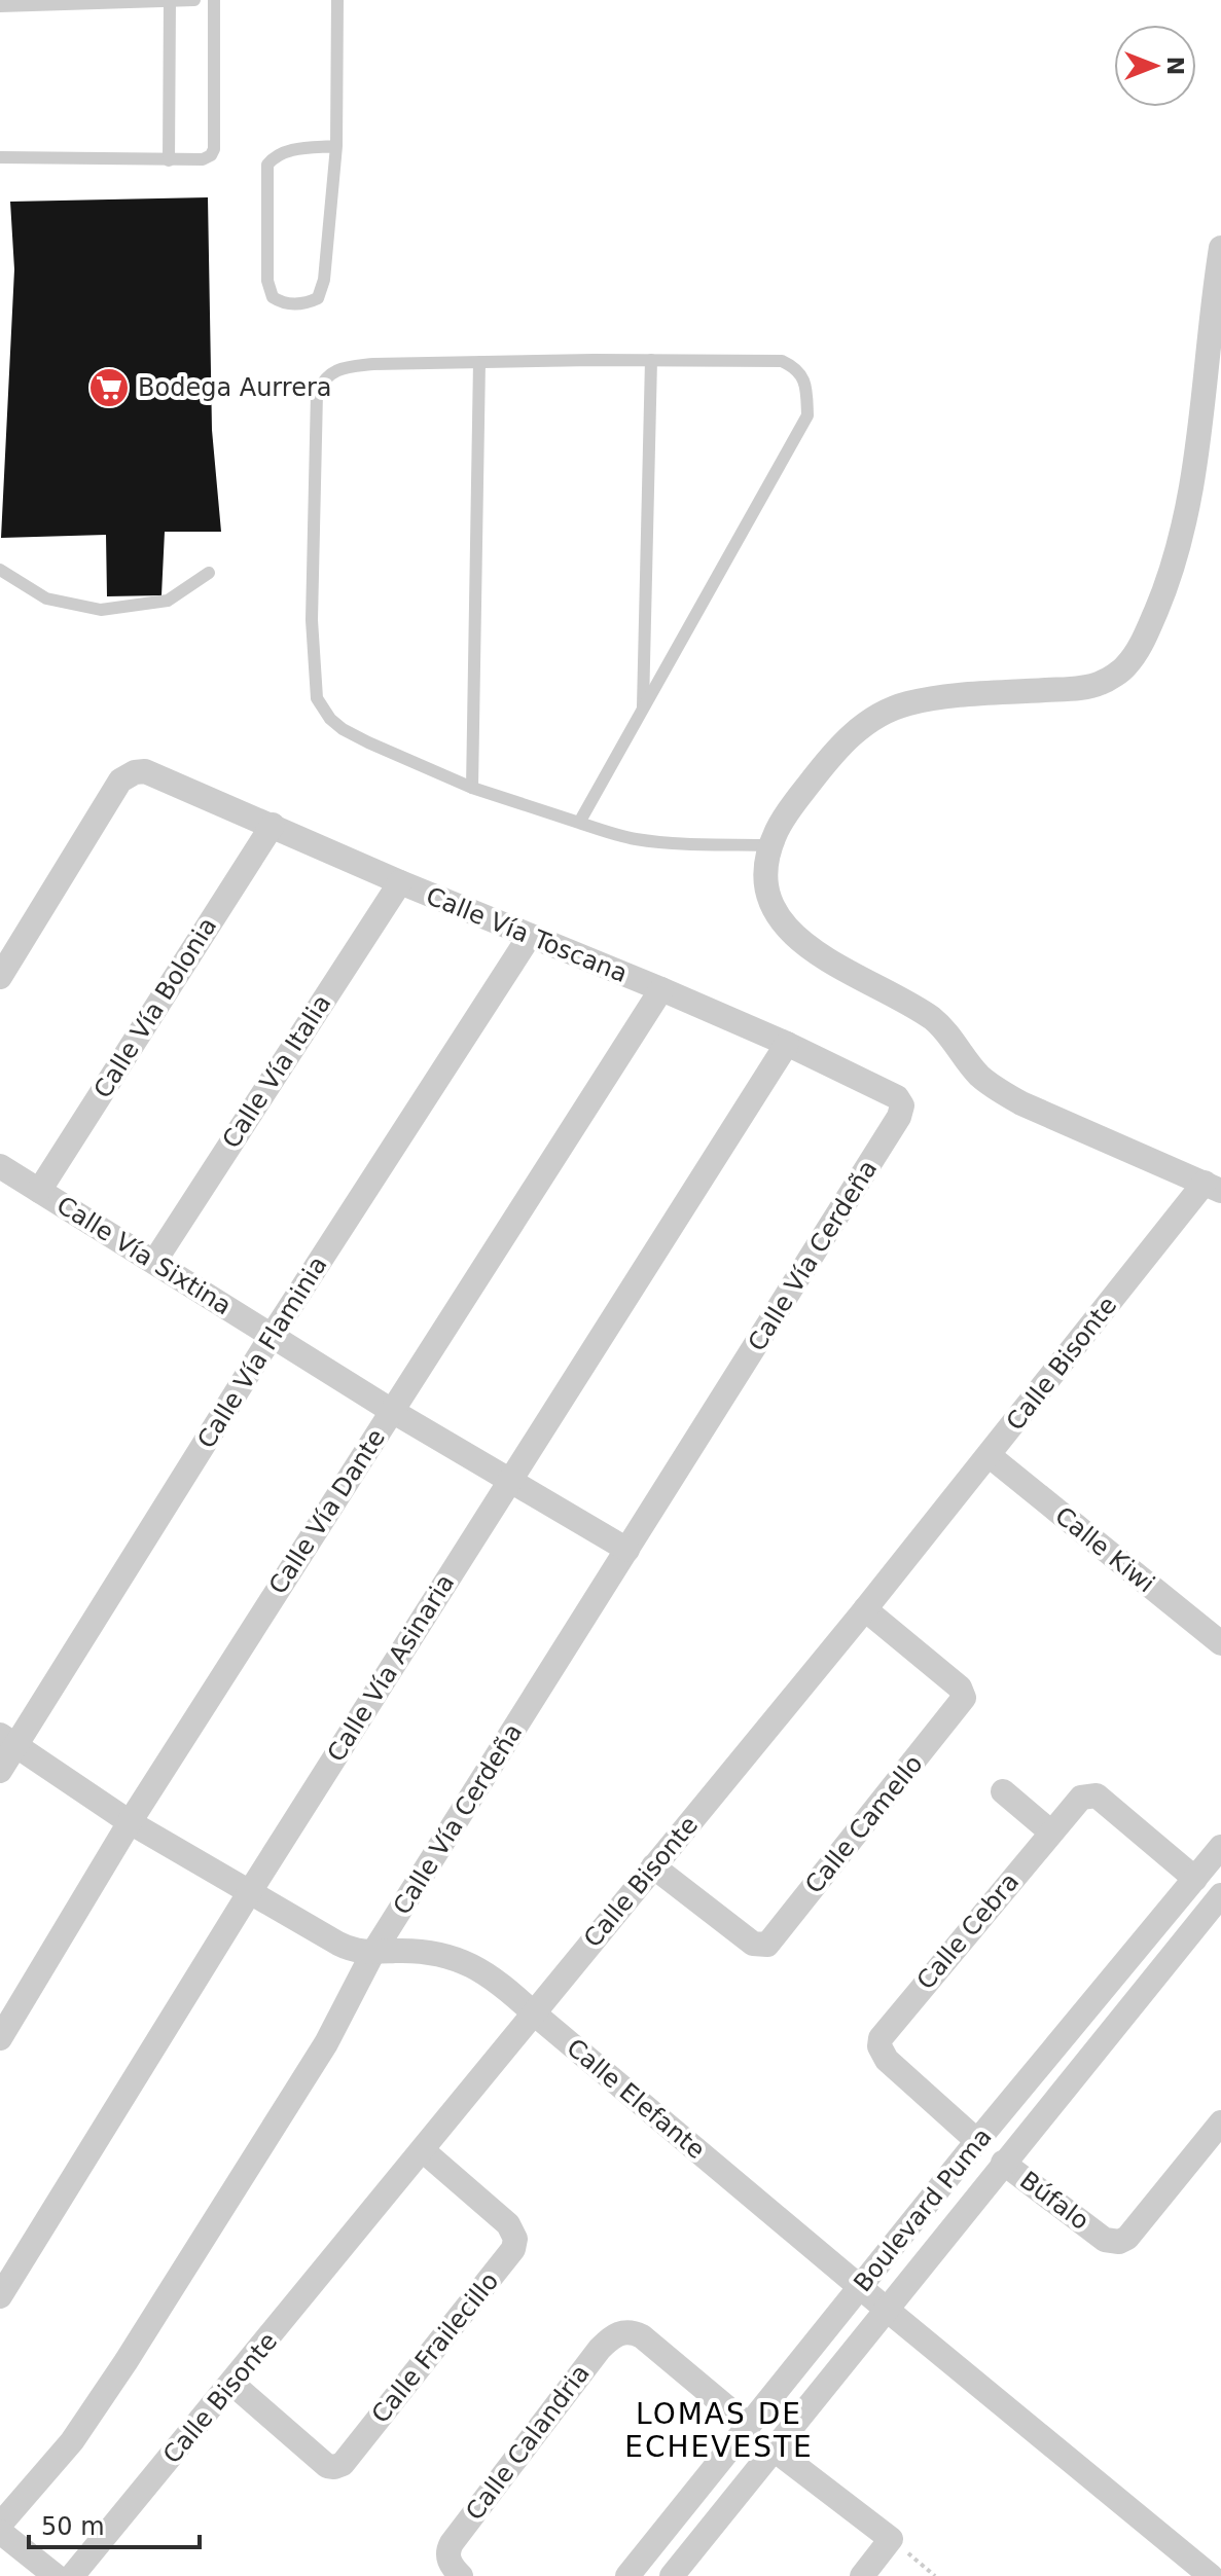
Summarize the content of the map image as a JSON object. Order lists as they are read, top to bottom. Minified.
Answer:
{"streets":{"street":["Calle Vía Toscana","Calle Vía Bolonia","Calle Vía Italia","Calle Vía Sixtina","Calle Vía Cerdeña","Calle Vía Flaminia","Calle Bisonte","Calle Vía Dante","Calle Kiwi","Calle Vía Asinaria","Calle Camello","Calle Cebra","Calle Elefante","Búfalo","Boulevard Puma","Calle Frailecillo","Calle Calandria"]},"crossings":[["Calle Vía Toscana","Calle Vía Bolonia"],["Calle Vía Toscana","Calle Vía Italia"],["Calle Vía Toscana","Calle Vía Cerdeña"],["Calle Vía Toscana","Calle Vía Flaminia"],["Calle Vía Toscana","Calle Vía Dante"],["Calle Vía Toscana","Calle Vía Asinaria"],["Calle Vía Bolonia","Calle Vía Sixtina"],["Calle Vía Italia","Calle Vía Sixtina"],["Calle Vía Sixtina","Calle Vía Cerdeña"],["Calle Vía Sixtina","Calle Vía Flaminia"],["Calle Vía Sixtina","Calle Vía Dante"],["Calle Vía Sixtina","Calle Vía Asinaria"],["Calle Vía Cerdeña","Calle Elefante"],["Calle Vía Flaminia","Calle Elefante"],["Calle Bisonte","Calle Kiwi"],["Calle Bisonte","Calle Camello"],["Calle Bisonte","Calle Elefante"],["Calle Bisonte","Calle Frailecillo"],["Calle Vía Dante","Calle Elefante"],["Calle Vía Asinaria","Calle Elefante"],["Calle Cebra","Boulevard Puma"],["Calle Elefante","Boulevard Puma"],["Búfalo","Boulevard Puma"],["Boulevard Puma","Calle Calandria"]],"districts":["LOMAS DE ECHEVESTE"],"places":{"supermarket":["Bodega Aurrera"]},"scale_bar":"50 m","north":"right"}
